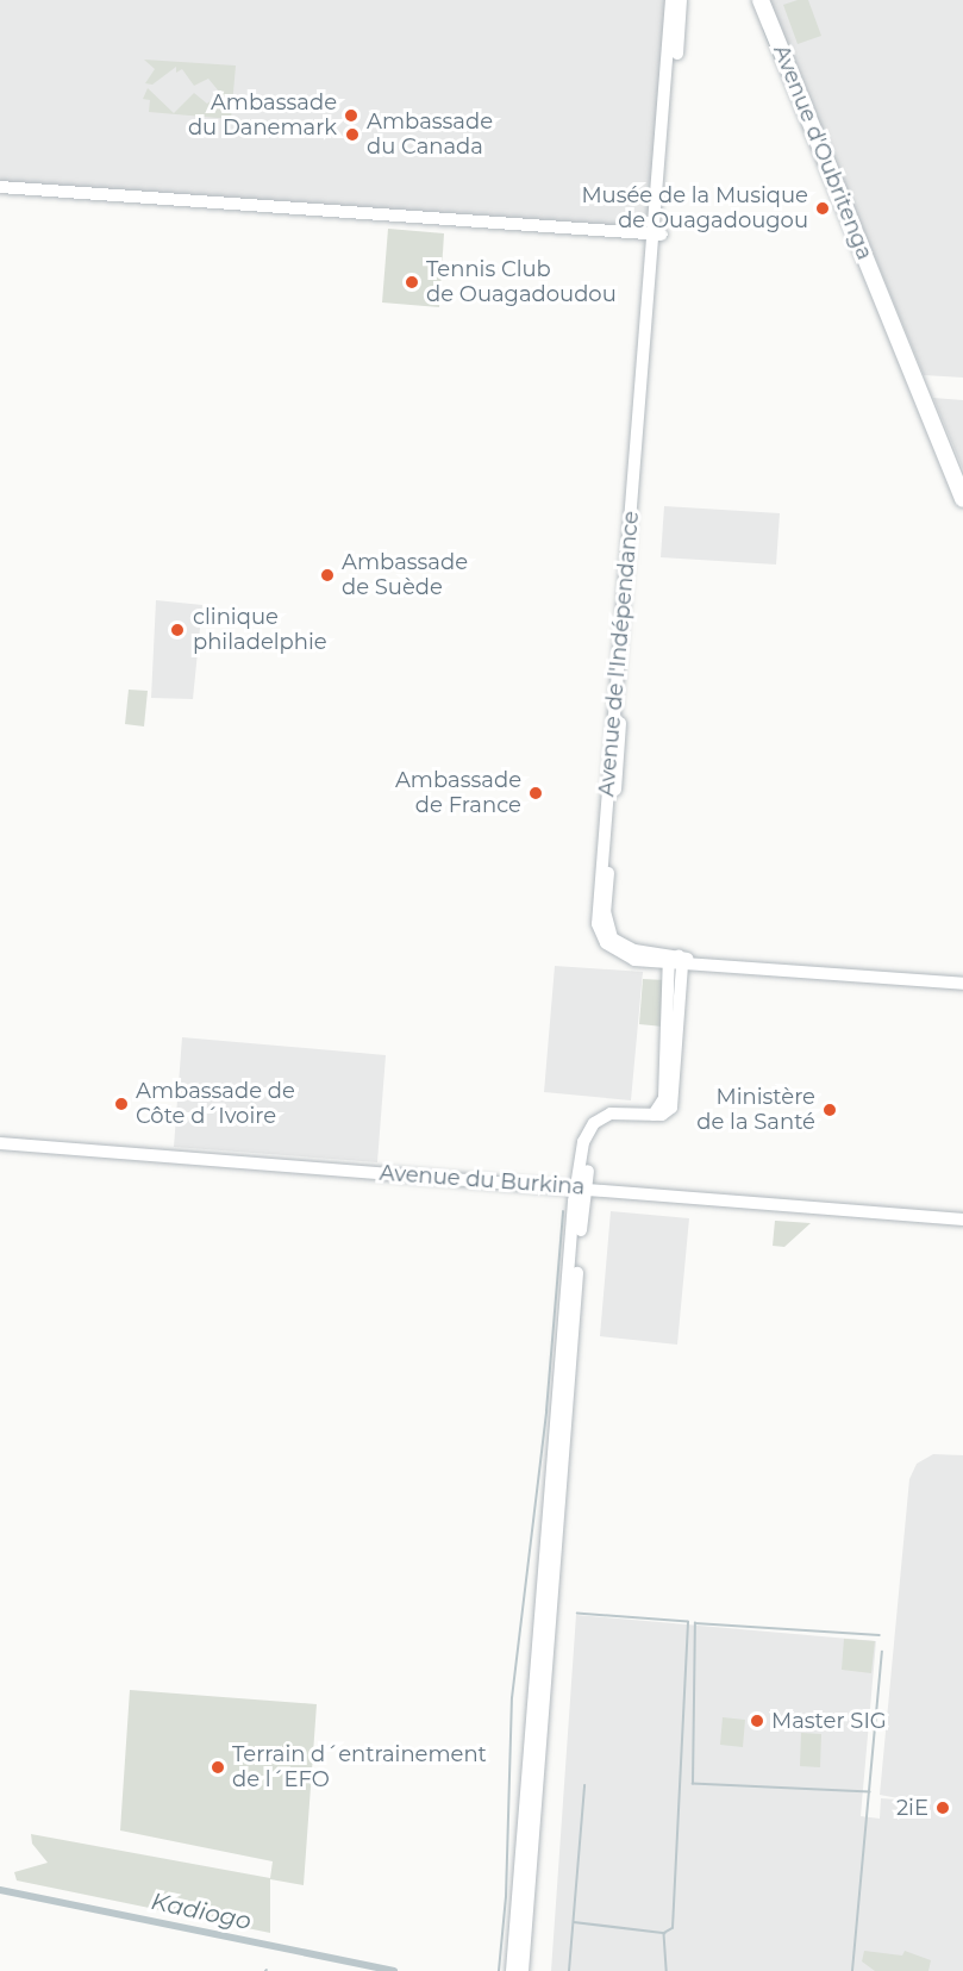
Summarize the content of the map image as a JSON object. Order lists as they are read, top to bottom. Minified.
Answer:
{"streets":{"highway":["Avenue d'Oubritenga"],"main road":["Avenue de l'Indépendance","Avenue du Burkina"]},"water":["Kadiogo"],"places":["Ambassade du Danemark","Ambassade du Canada","Musée de la Musique de Ouagadougou","Tennis Club de Ouagadoudou","Ambassade de Suède","clinique philadelphie","Ambassade de France","Ambassade de Côte d´Ivoire","Ministère de la Santé","Master SIG","Terrain d´entrainement de l´EFO","2iE"]}
